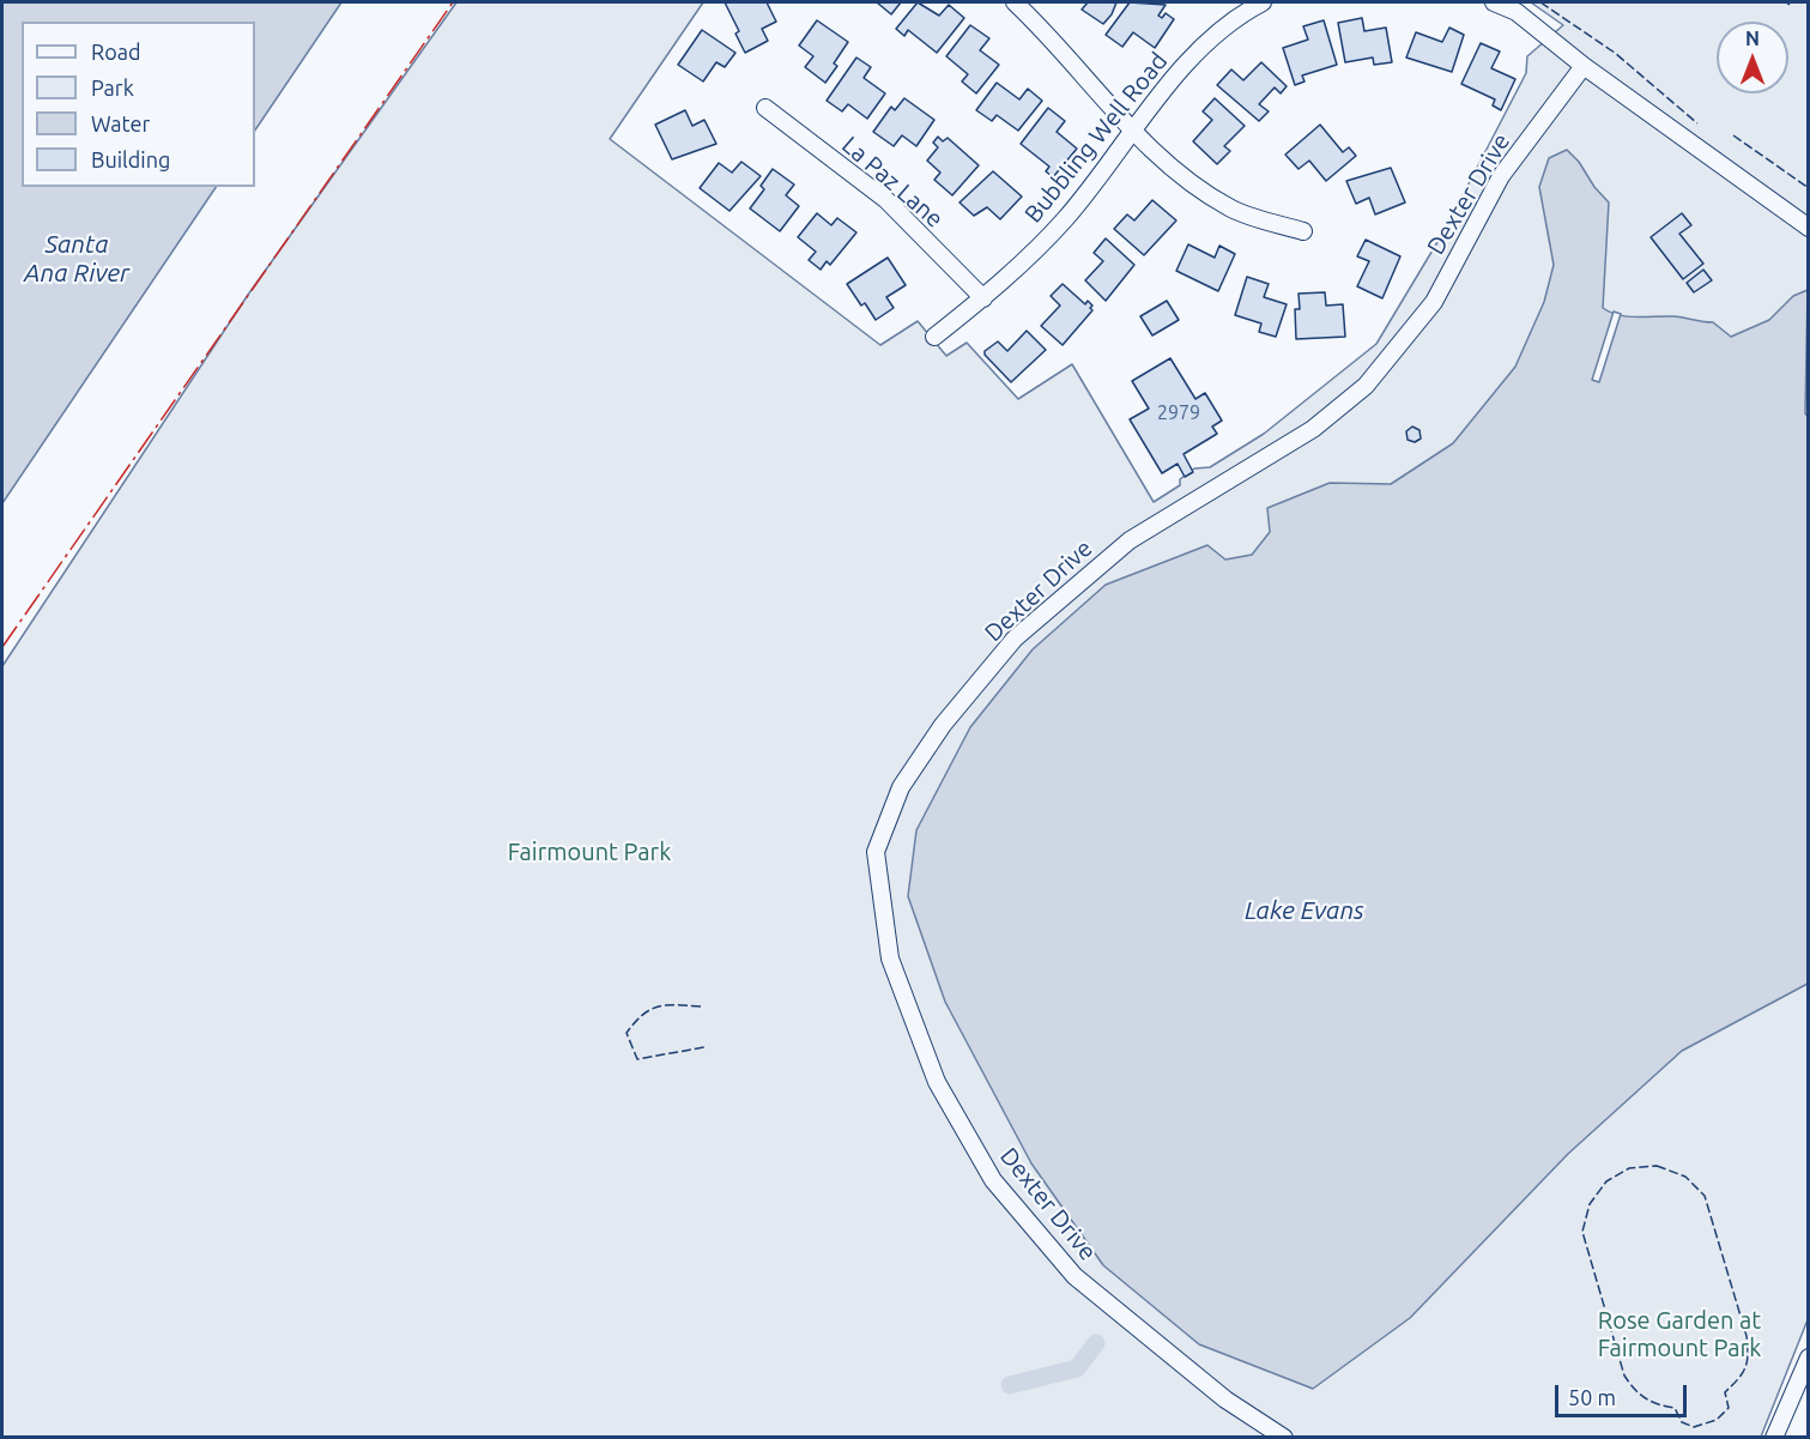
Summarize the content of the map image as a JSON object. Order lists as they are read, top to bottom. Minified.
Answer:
{"streets":{"street":["Bubbling Well Road","La Paz Lane","Dexter Drive"]},"crossings":[["Bubbling Well Road","La Paz Lane"]],"water":["Santa Ana River","Lake Evans"],"parks":["Fairmount Park","Rose Garden at Fairmount Park"],"house_numbers":["2979"],"legend":["Road","Park","Water","Building"],"scale_bar":"50 m","north":"top"}
